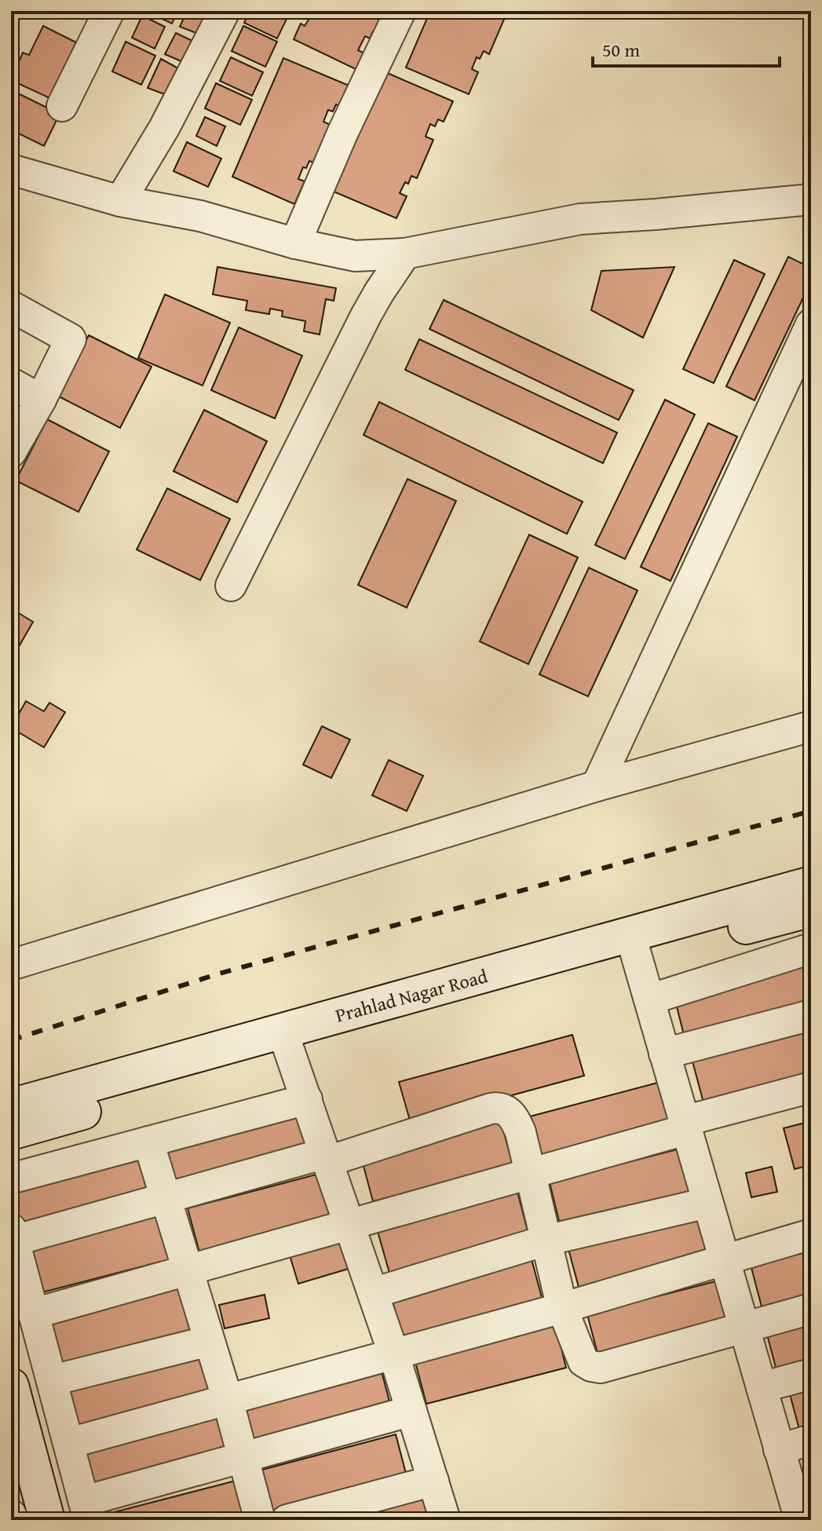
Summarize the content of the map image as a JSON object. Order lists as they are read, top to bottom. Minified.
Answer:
{"streets":{"street":["Prahlad Nagar Road"]},"scale_bar":"50 m"}
